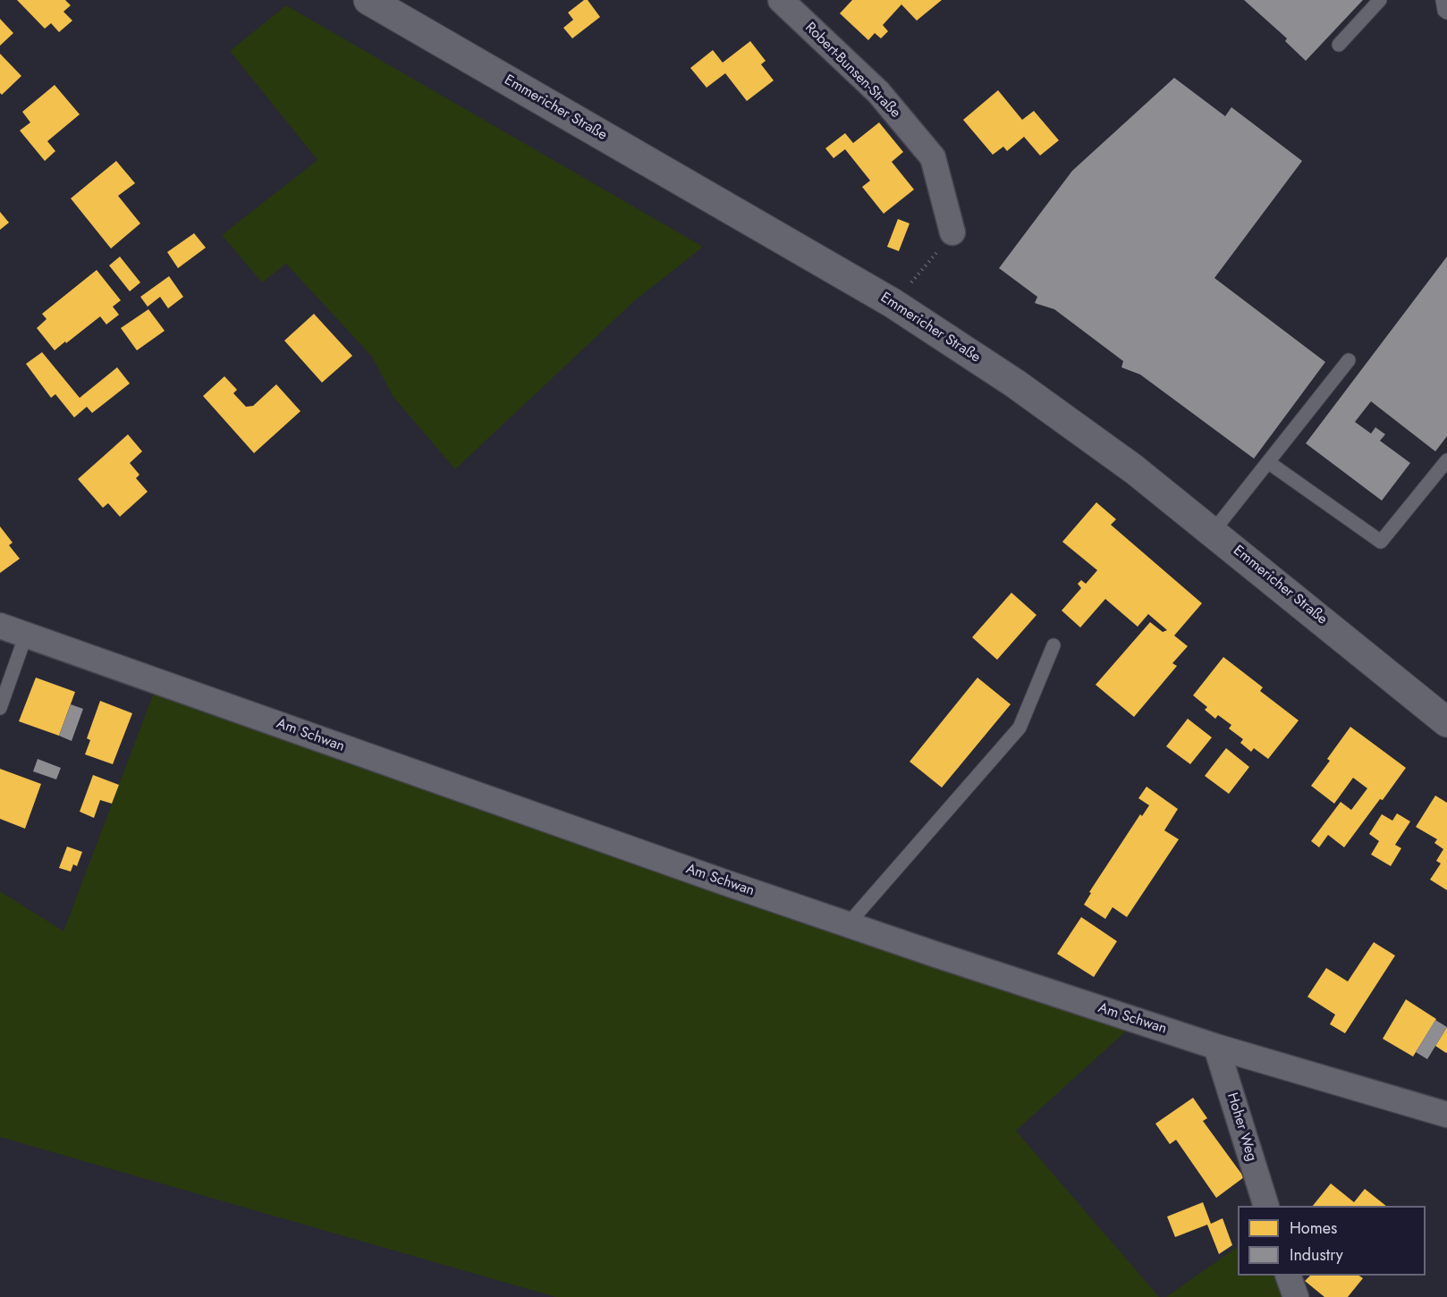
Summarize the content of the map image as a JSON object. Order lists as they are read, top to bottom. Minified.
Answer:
{"streets":{"main road":["Emmericher Straße"],"street":["Robert-Bunsen-Straße","Am Schwan","Hoher Weg"]},"crossings":[["Am Schwan","Hoher Weg"]],"legend":["Homes","Industry"]}
